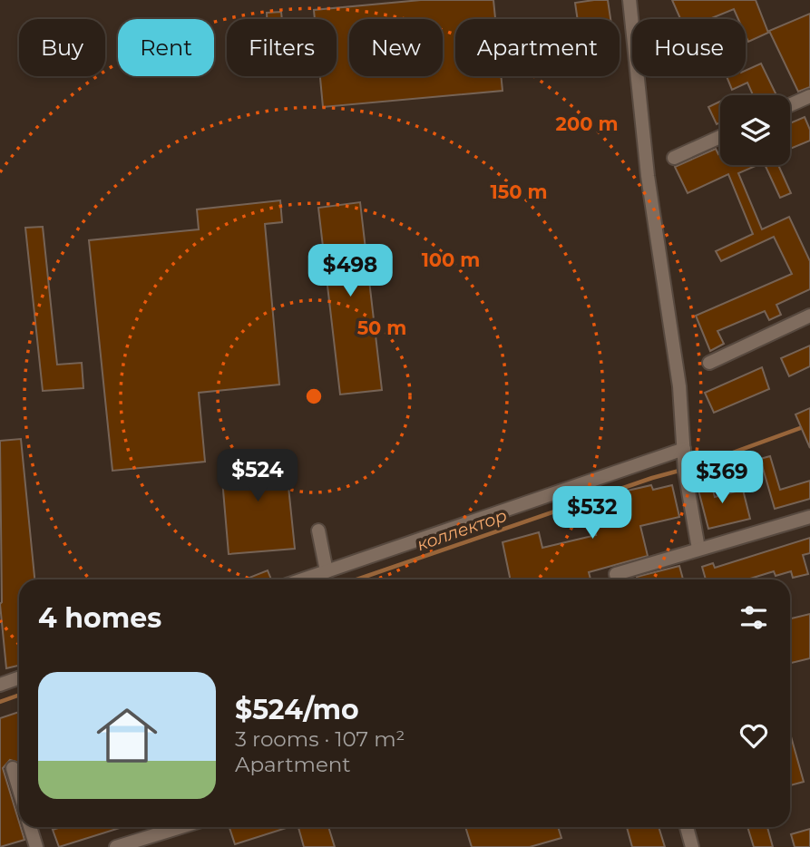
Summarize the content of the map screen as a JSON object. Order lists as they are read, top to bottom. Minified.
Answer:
{"water":["коллектор"],"page":{"chip":["Buy","Rent","Filters","New","Apartment","House"],"price":["$498","$524","$369","$532"],"heading":"4 homes","list":[{"name":"$524/mo","note":"3 rooms · 107 m² · Apartment"}]},"rings":["200 m","150 m","100 m","50 m"]}
